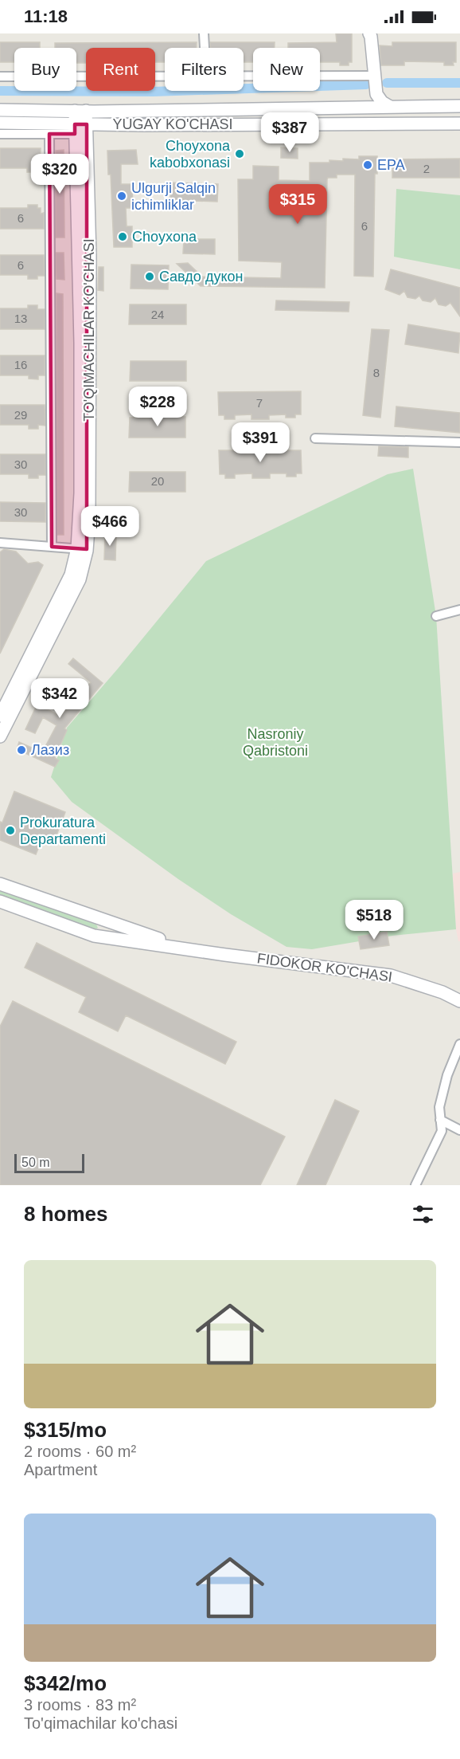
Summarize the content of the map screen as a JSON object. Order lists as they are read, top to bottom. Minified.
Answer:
{"streets":{"main road":["YUGAY KO'CHASI","TO'QIMACHILAR KO'CHASI","FIDOKOR KO'CHASI"]},"crossings":[["YUGAY KO'CHASI","TO'QIMACHILAR KO'CHASI"]],"parks":["Nasroniy Qabristoni"],"places":["Choyxona kabobxonasi","EPA","Ulgurji Salqin ichimliklar","Choyxona","Cавдо дукон","Лазиз","Prokuratura Departamenti"],"house_numbers":["2","6","6","6","24","13","16","8","7","29","30","20","30"],"scale_bar":"50 m","page":{"status":"11:18","chip":["Buy","Rent","Filters","New"],"price":["$387","$320","$315","$228","$391","$466","$342","$518"],"scale":"50 m","heading":"8 homes","list":[{"name":"$315/mo","note":"2 rooms · 60 m² · Apartment"},{"name":"$342/mo","note":"3 rooms · 83 m² · To'qimachilar ko'chasi"}]}}
